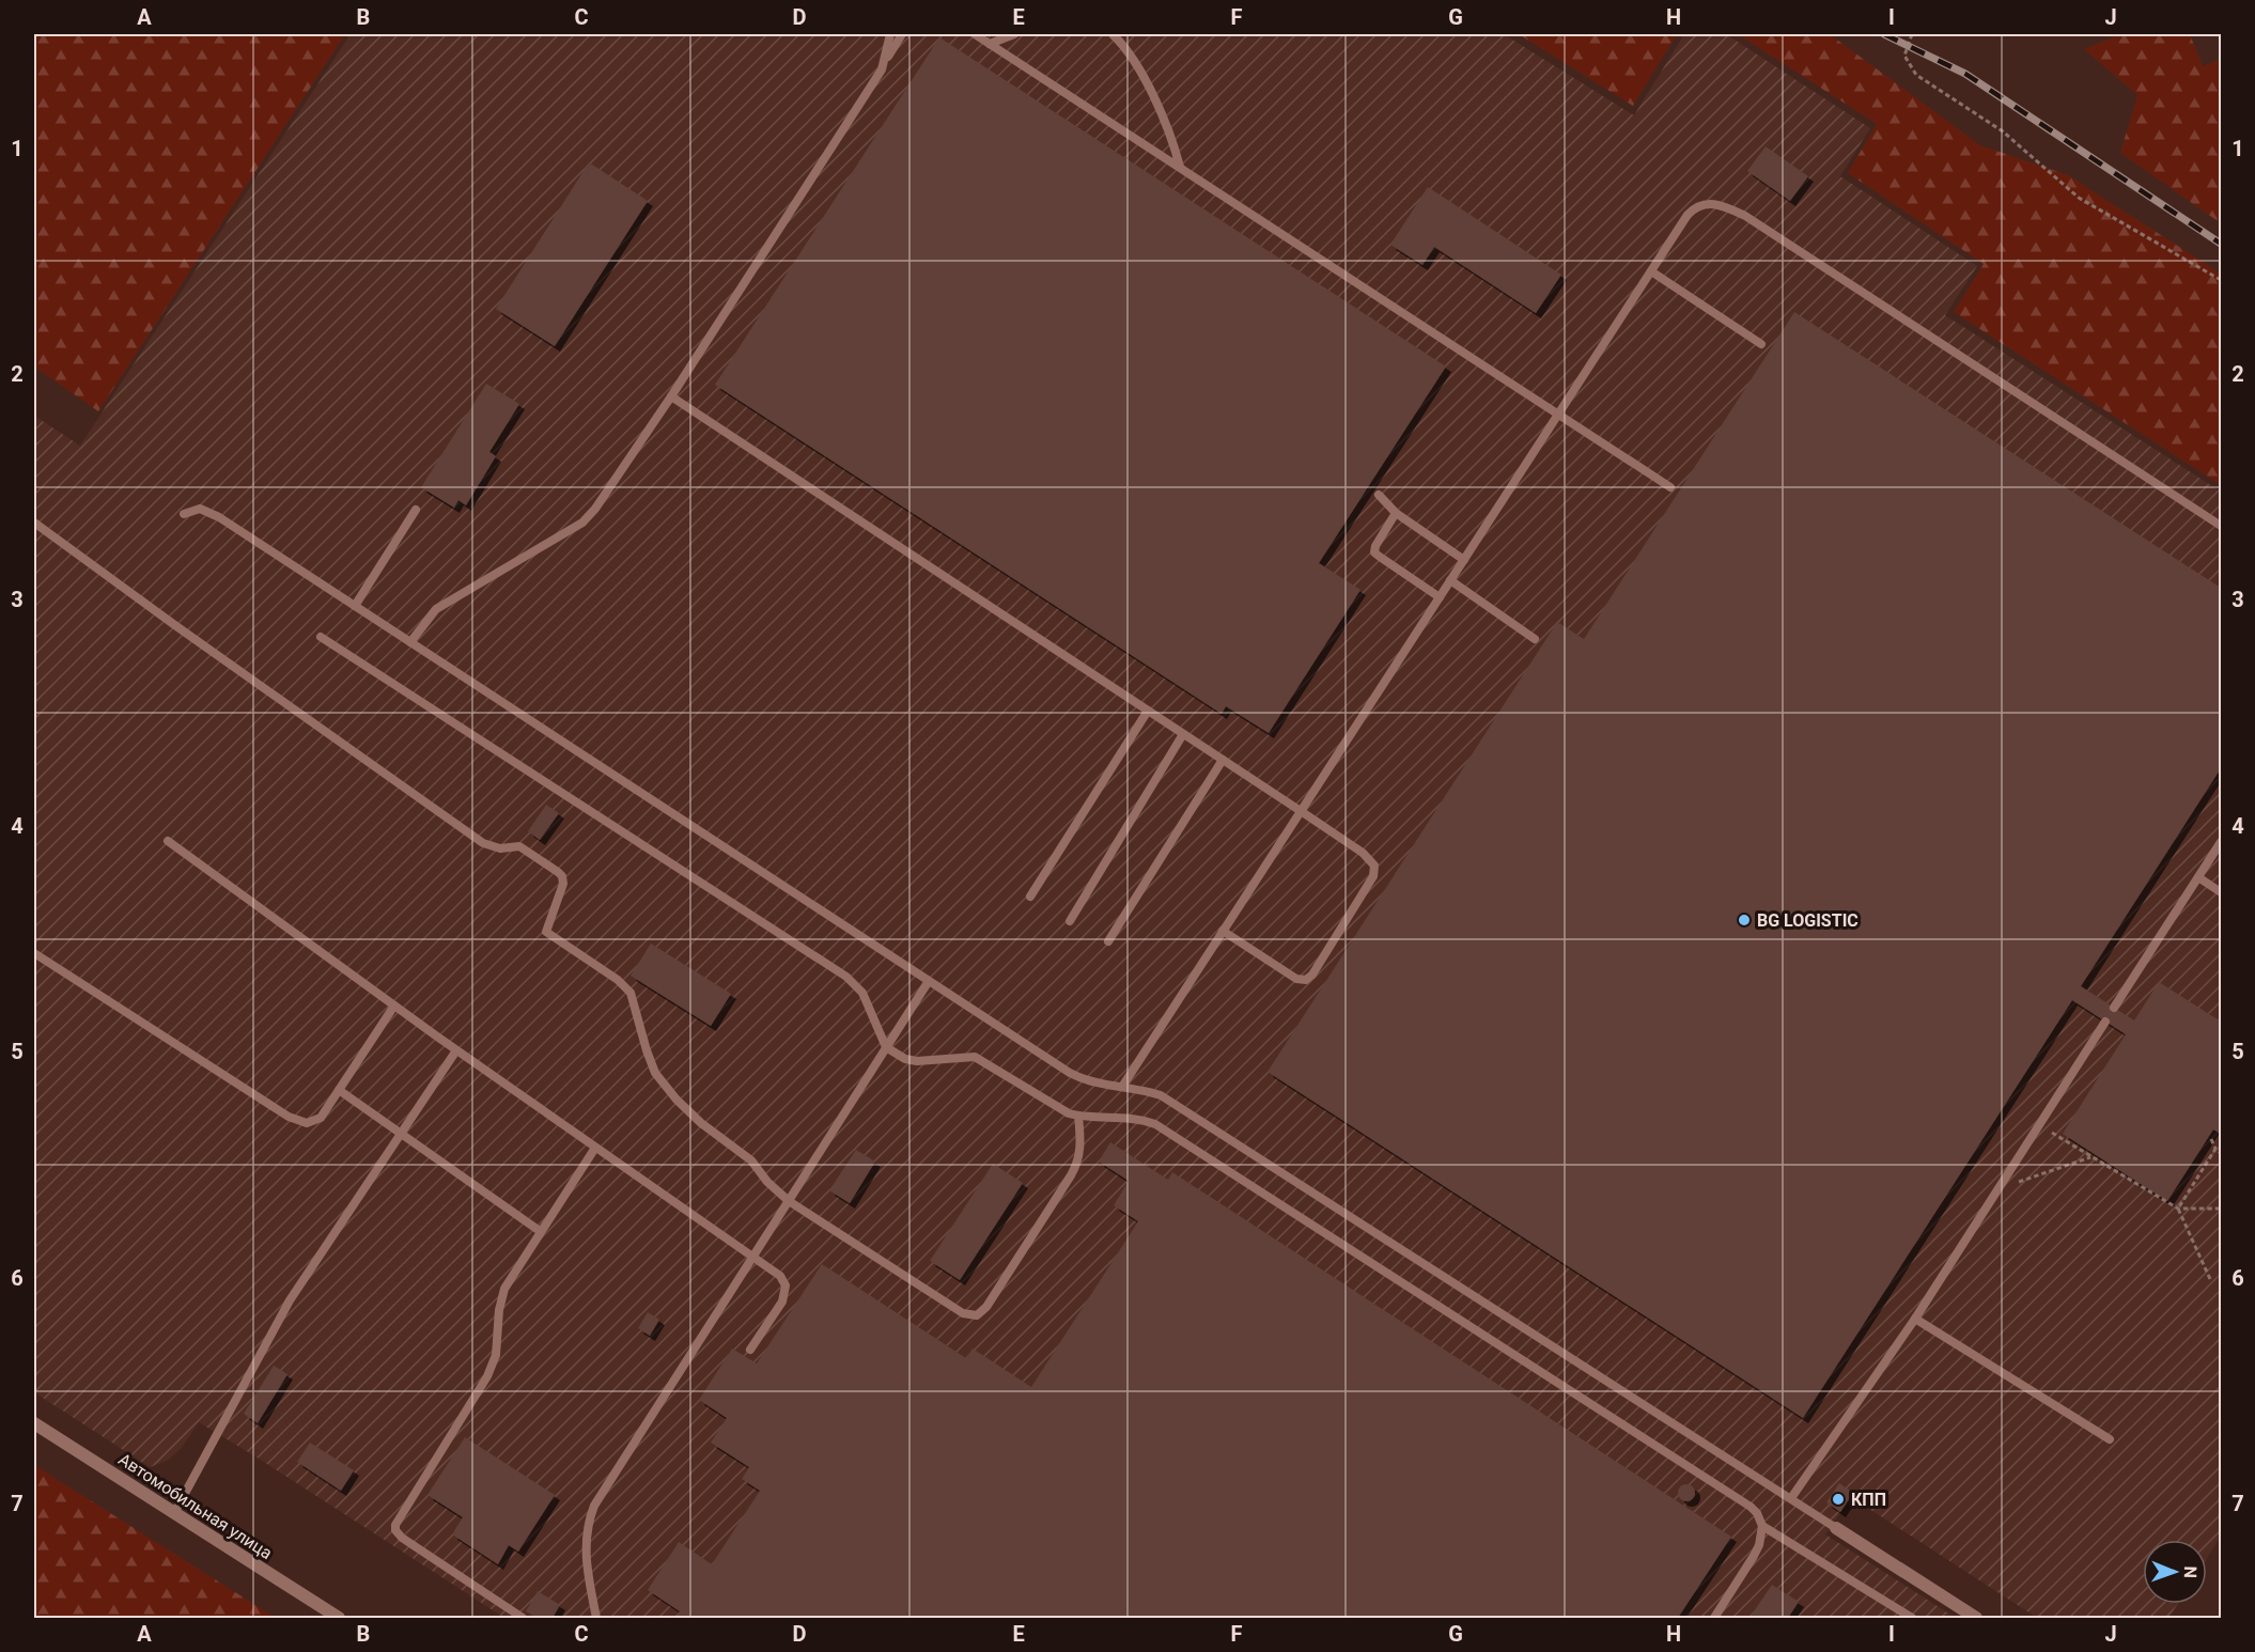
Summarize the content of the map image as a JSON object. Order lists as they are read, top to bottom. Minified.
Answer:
{"streets":{"street":["Автомобильная улица"]},"places":["BG LOGISTIC","КПП"],"north":"right","grid":{"columns":["A","B","C","D","E","F","G","H","I","J"],"rows":["1","2","3","4","5","6","7"]}}
